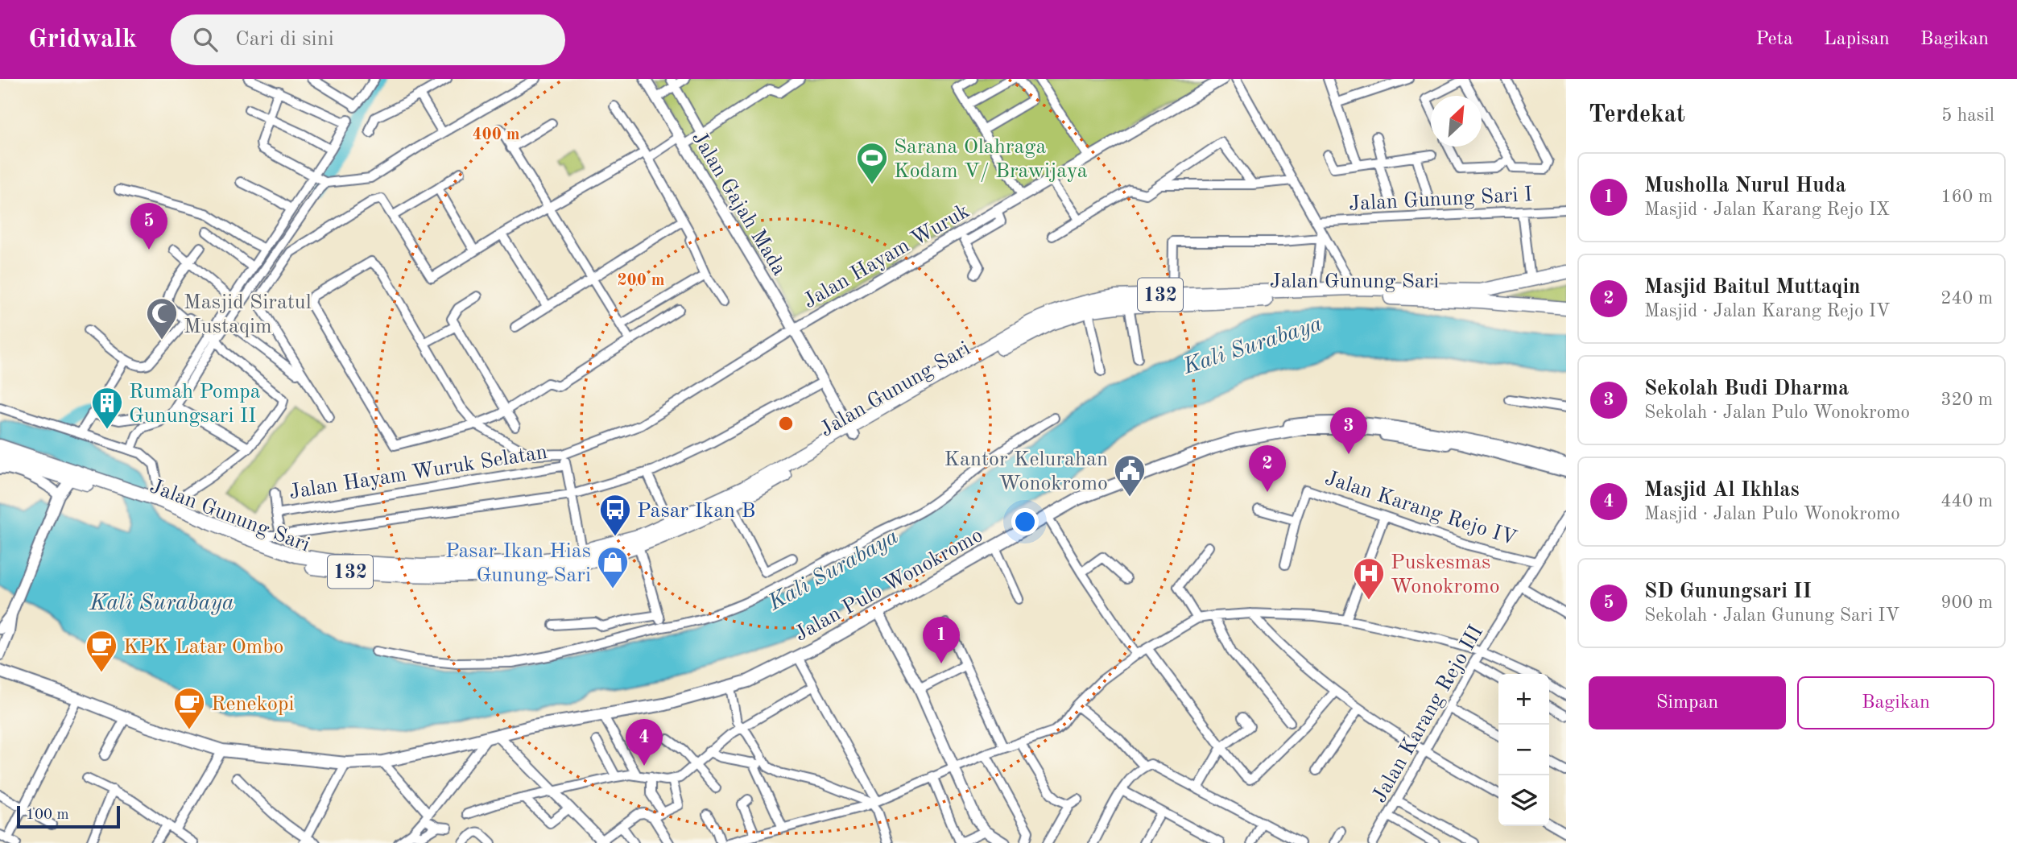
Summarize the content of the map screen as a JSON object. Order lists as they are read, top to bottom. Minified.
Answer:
{"streets":{"main road":["Jalan Gunung Sari","132","Jalan Pulo Wonokromo"],"street":["Jalan Gunung Sari I","Jalan Gajah Mada","Jalan Hayam Wuruk","Jalan Hayam Wuruk Selatan","Jalan Karang Rejo IV","Jalan Karang Rejo III"]},"crossings":[["Jalan Gajah Mada","Jalan Hayam Wuruk"],["Jalan Gajah Mada","Jalan Gunung Sari"],["Jalan Gunung Sari","132"],["Jalan Karang Rejo IV","Jalan Karang Rejo III"]],"water":["Kali Surabaya"],"places":{"sports":["Sarana Olahraga Kodam V/ Brawijaya"],"mosque":["Masjid Siratul Mustaqim"],"building":["Rumah Pompa Gunungsari II"],"public building":["Kantor Kelurahan Wonokromo"],"bus stop":["Pasar Ikan B"],"shop":["Pasar Ikan Hias Gunung Sari"],"hospital":["Puskesmas Wonokromo"],"cafe":["KPK Latar Ombo","Renekopi"]},"scale_bar":"100 m","north":"top right","page":{"header":"Gridwalk","search":"Cari di sini","nav":["Peta","Lapisan","Bagikan"],"heading":["Terdekat","5 hasil"],"list":[{"mark":"1","name":"Musholla Nurul Huda","note":"Masjid · Jalan Karang Rejo IX","value":"160 m"},{"mark":"2","name":"Masjid Baitul Muttaqin","note":"Masjid · Jalan Karang Rejo IV","value":"240 m"},{"mark":"3","name":"Sekolah Budi Dharma","note":"Sekolah · Jalan Pulo Wonokromo","value":"320 m"},{"mark":"4","name":"Masjid Al Ikhlas","note":"Masjid · Jalan Pulo Wonokromo","value":"440 m"},{"mark":"5","name":"SD Gunungsari II","note":"Sekolah · Jalan Gunung Sari IV","value":"900 m"}],"pins":["5","3","2","1","4"],"buttons":["Simpan","Bagikan"],"map_buttons":["+","−"],"scale":"100 m"},"rings":["400 m","200 m"]}
